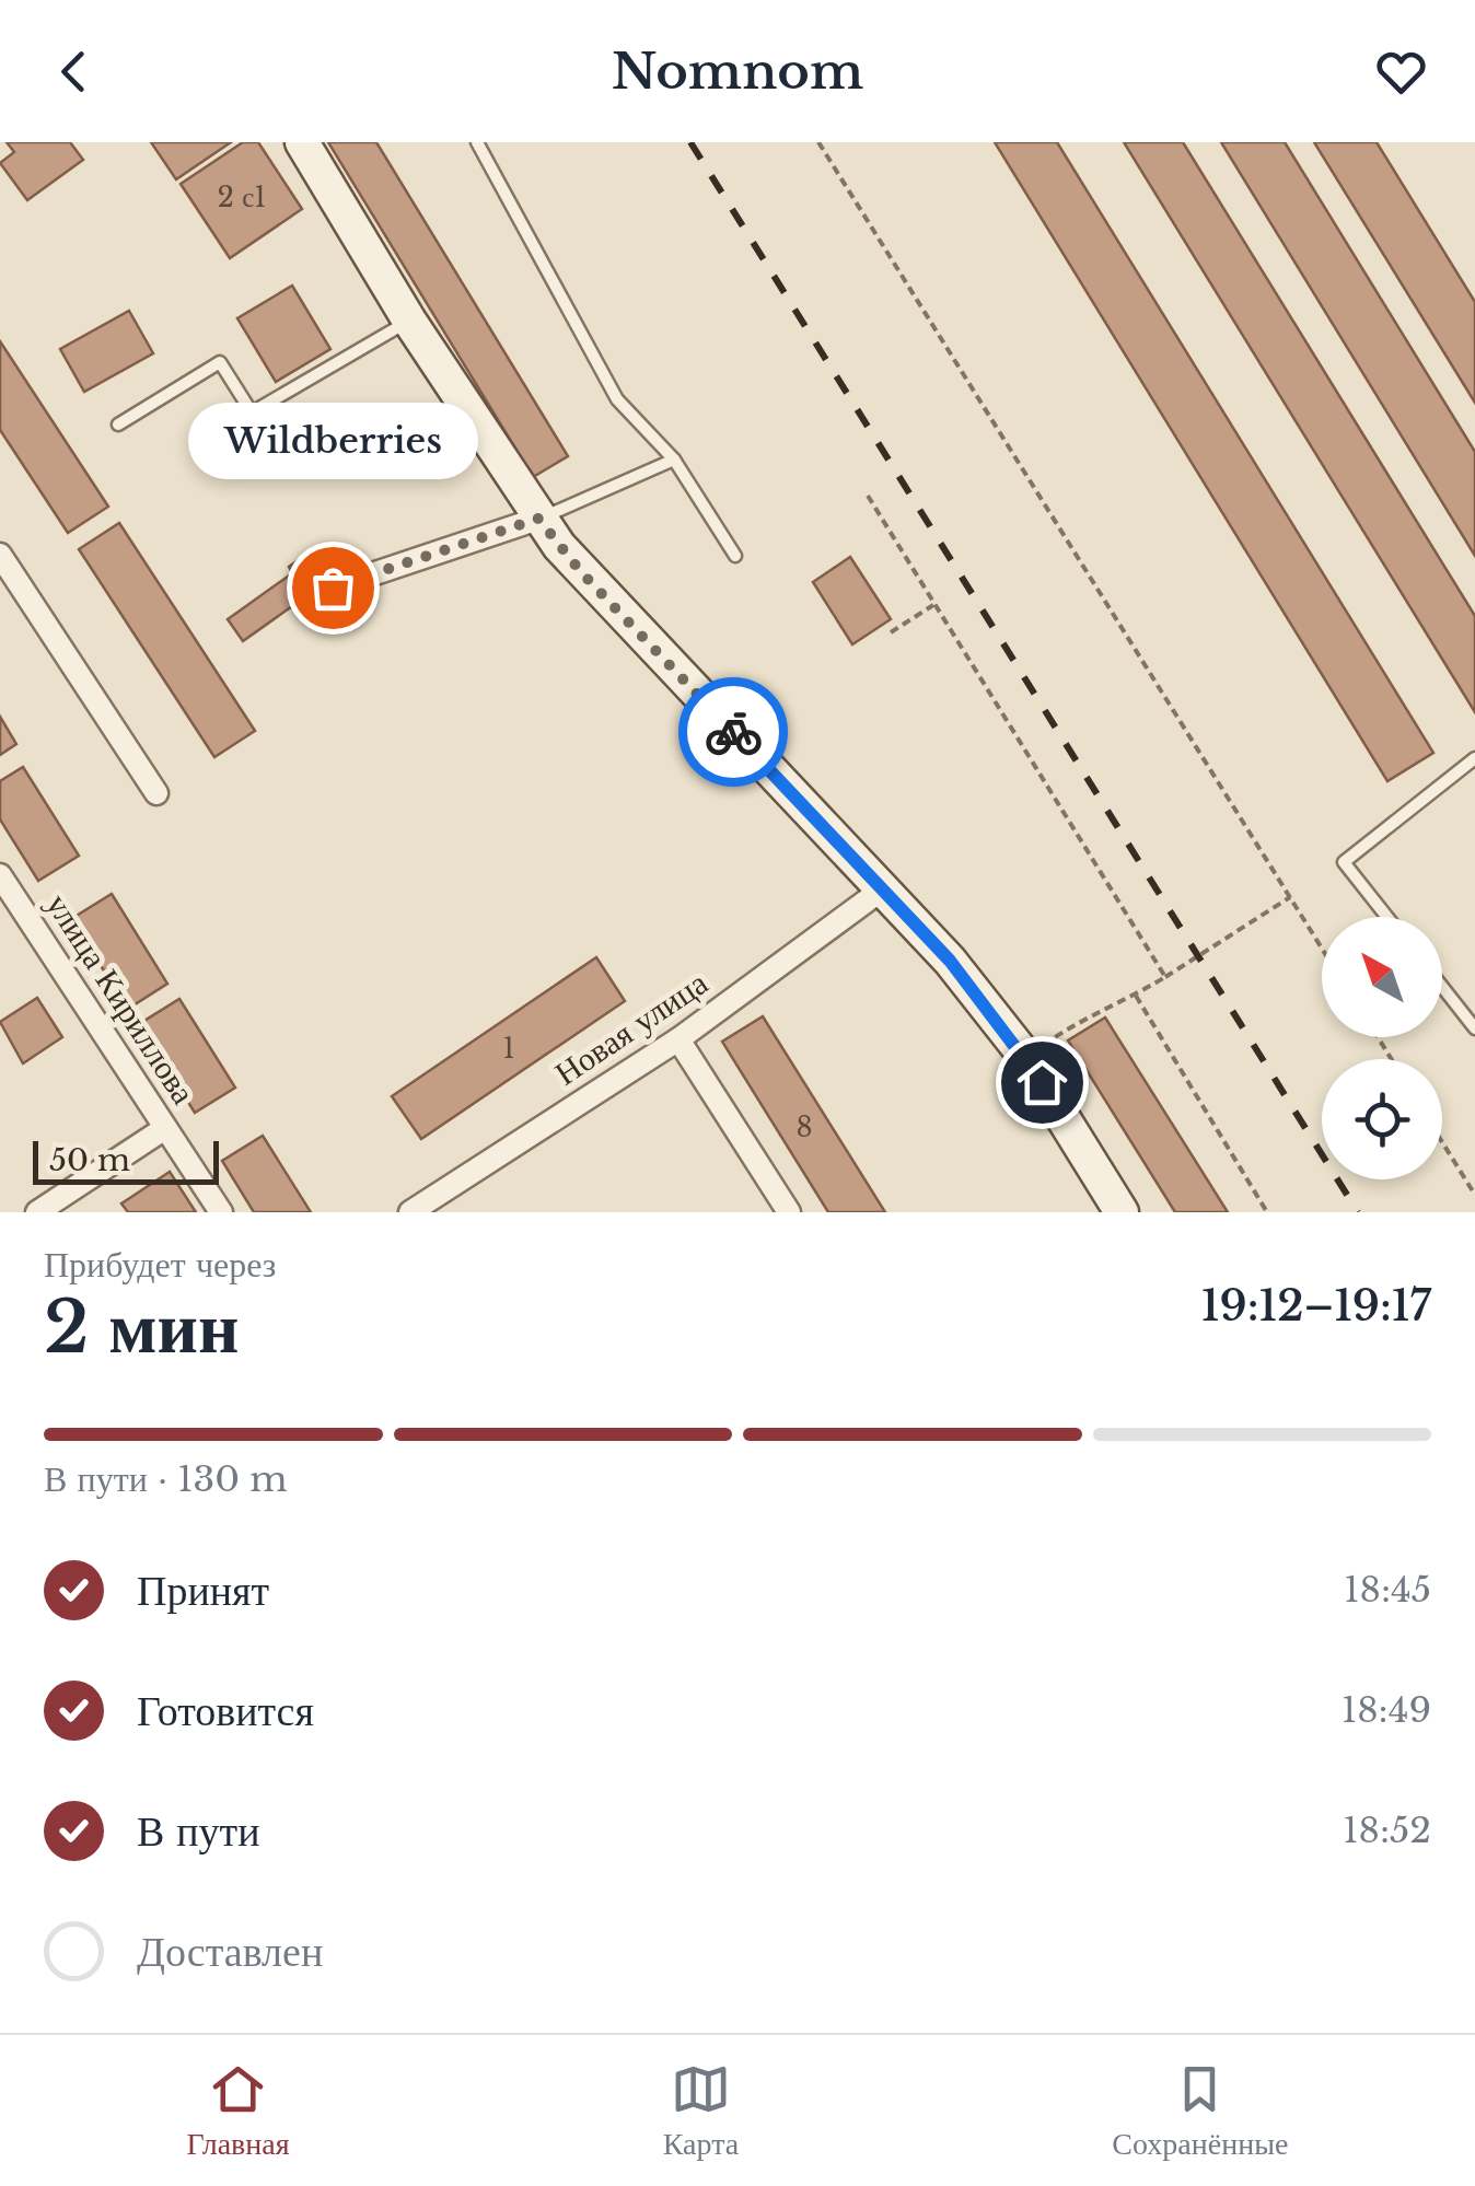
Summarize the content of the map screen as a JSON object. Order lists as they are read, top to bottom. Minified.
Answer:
{"streets":{"street":["улица Кириллова","Новая улица"]},"places":["Wildberries"],"house_numbers":["2 с1","1","8"],"scale_bar":"50 m","north":"top left","page":{"header":"Nomnom","bubble":"Wildberries","scale":"50 m","heading":["2 мин","Прибудет через","19:12–19:17"],"bar":"В пути · 130 m","list":[["Принят","18:45"],["Готовится","18:49"],["В пути","18:52"],"Доставлен"],"tabs":["Главная","Карта","Сохранённые"]}}
